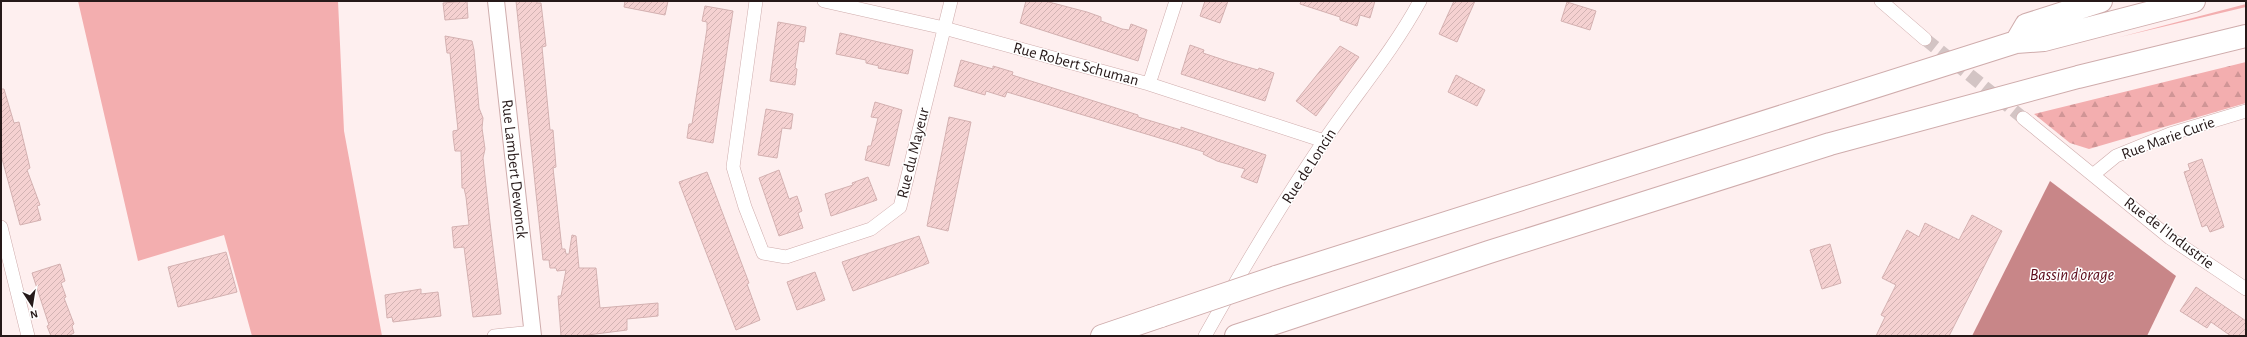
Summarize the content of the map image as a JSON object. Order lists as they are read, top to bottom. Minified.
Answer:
{"streets":{"street":["Rue Robert Schuman","Rue Marie Curie","Rue du Mayeur","Rue de Loncin","Rue Lambert Dewonck","Rue de l'Industrie"]},"crossings":[["Rue Robert Schuman","Rue du Mayeur"],["Rue Robert Schuman","Rue de Loncin"],["Rue Marie Curie","Rue de l'Industrie"]],"water":["Bassin d'orage"],"north":"bottom"}
